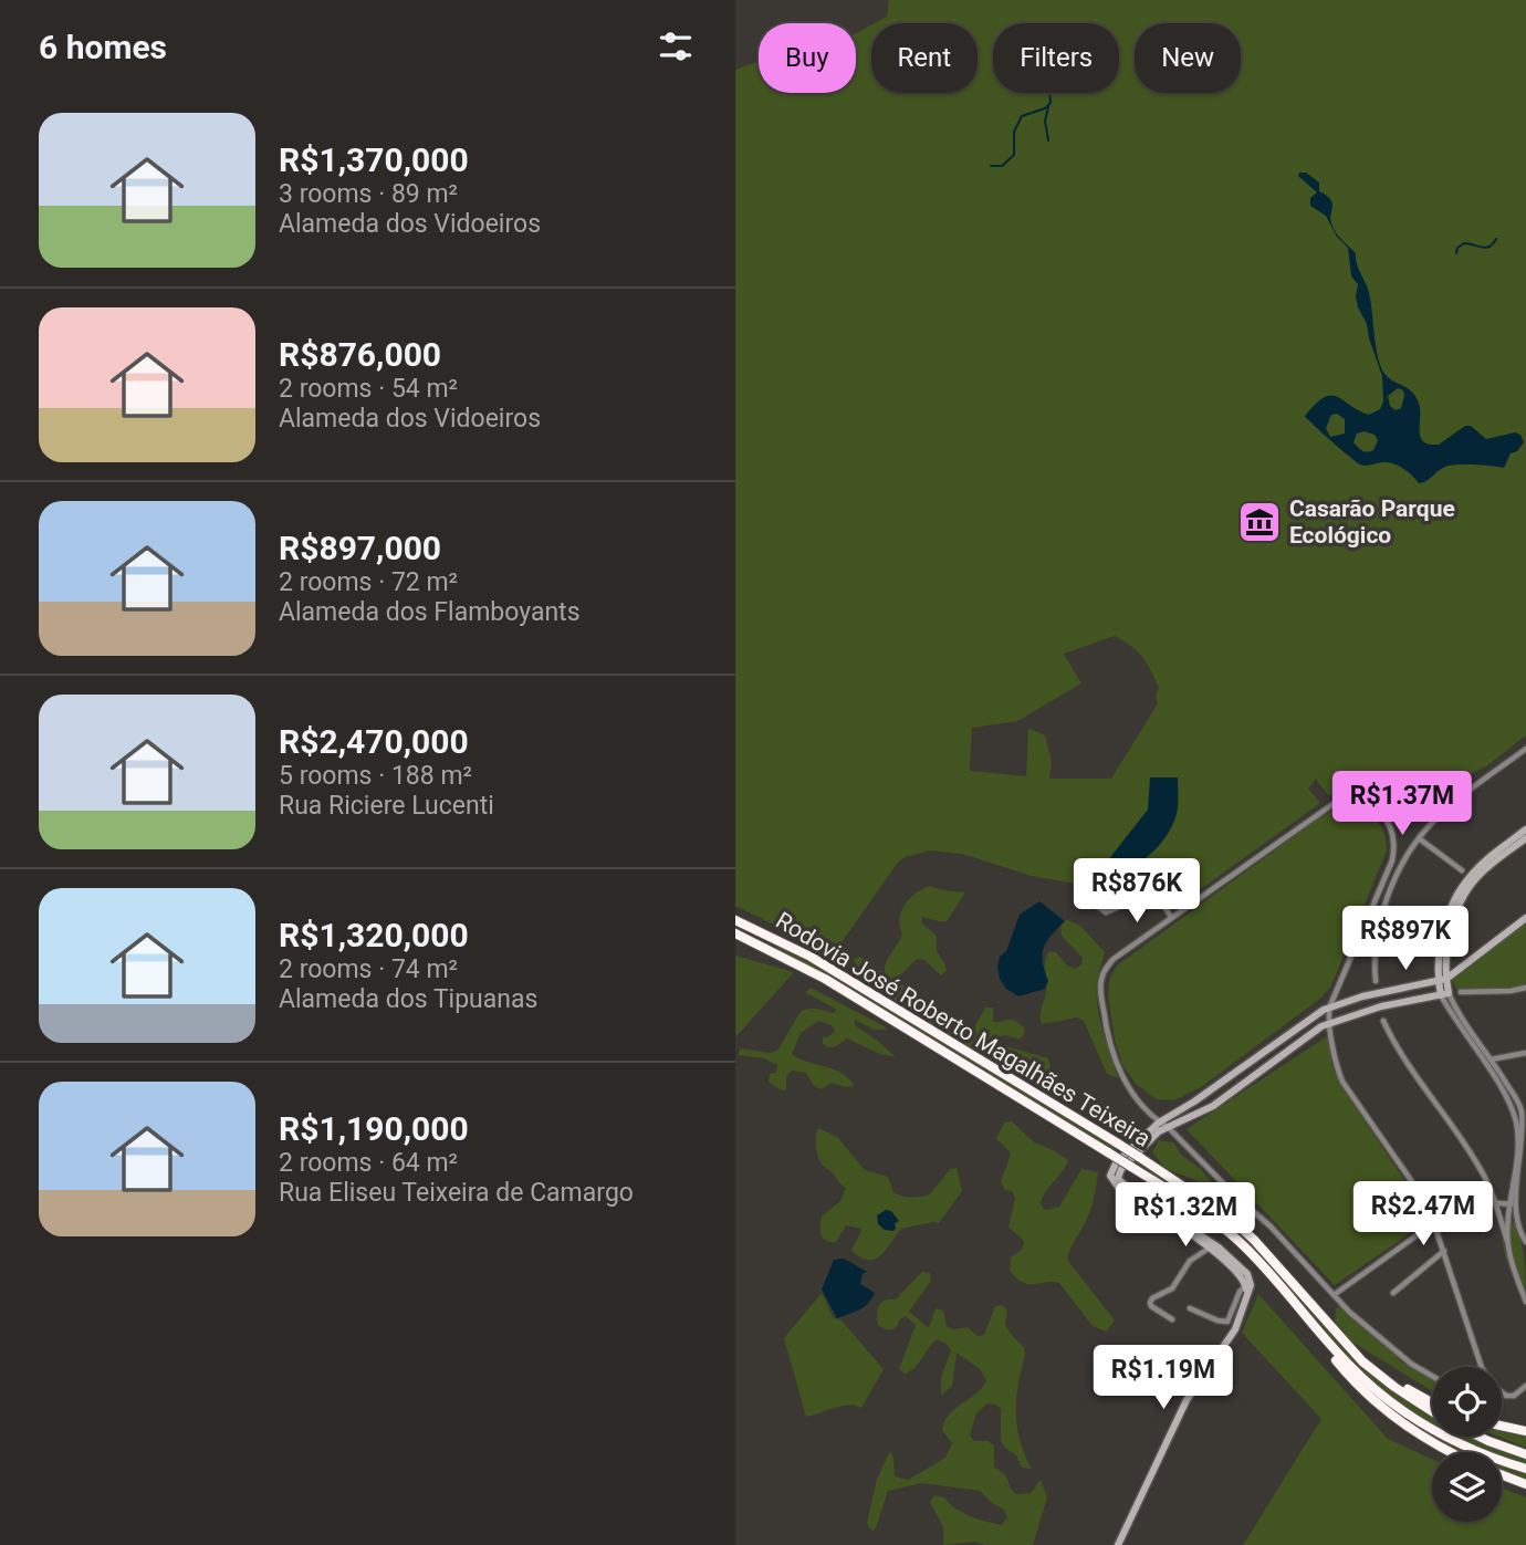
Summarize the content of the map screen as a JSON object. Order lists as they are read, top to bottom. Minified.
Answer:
{"streets":{"highway":["Rodovia José Roberto Magalhães Teixeira"]},"places":{"museum":["Casarão Parque Ecológico"]},"page":{"heading":"6 homes","chip":["Buy","Rent","Filters","New"],"list":[{"name":"R$1,370,000","note":"3 rooms · 89 m² · Alameda dos Vidoeiros"},{"name":"R$876,000","note":"2 rooms · 54 m² · Alameda dos Vidoeiros"},{"name":"R$897,000","note":"2 rooms · 72 m² · Alameda dos Flamboyants"},{"name":"R$2,470,000","note":"5 rooms · 188 m² · Rua Riciere Lucenti"},{"name":"R$1,320,000","note":"2 rooms · 74 m² · Alameda dos Tipuanas"},{"name":"R$1,190,000","note":"2 rooms · 64 m² · Rua Eliseu Teixeira de Camargo"}],"price":["R$1.37M","R$876K","R$897K","R$2.47M","R$1.32M","R$1.19M"]}}
